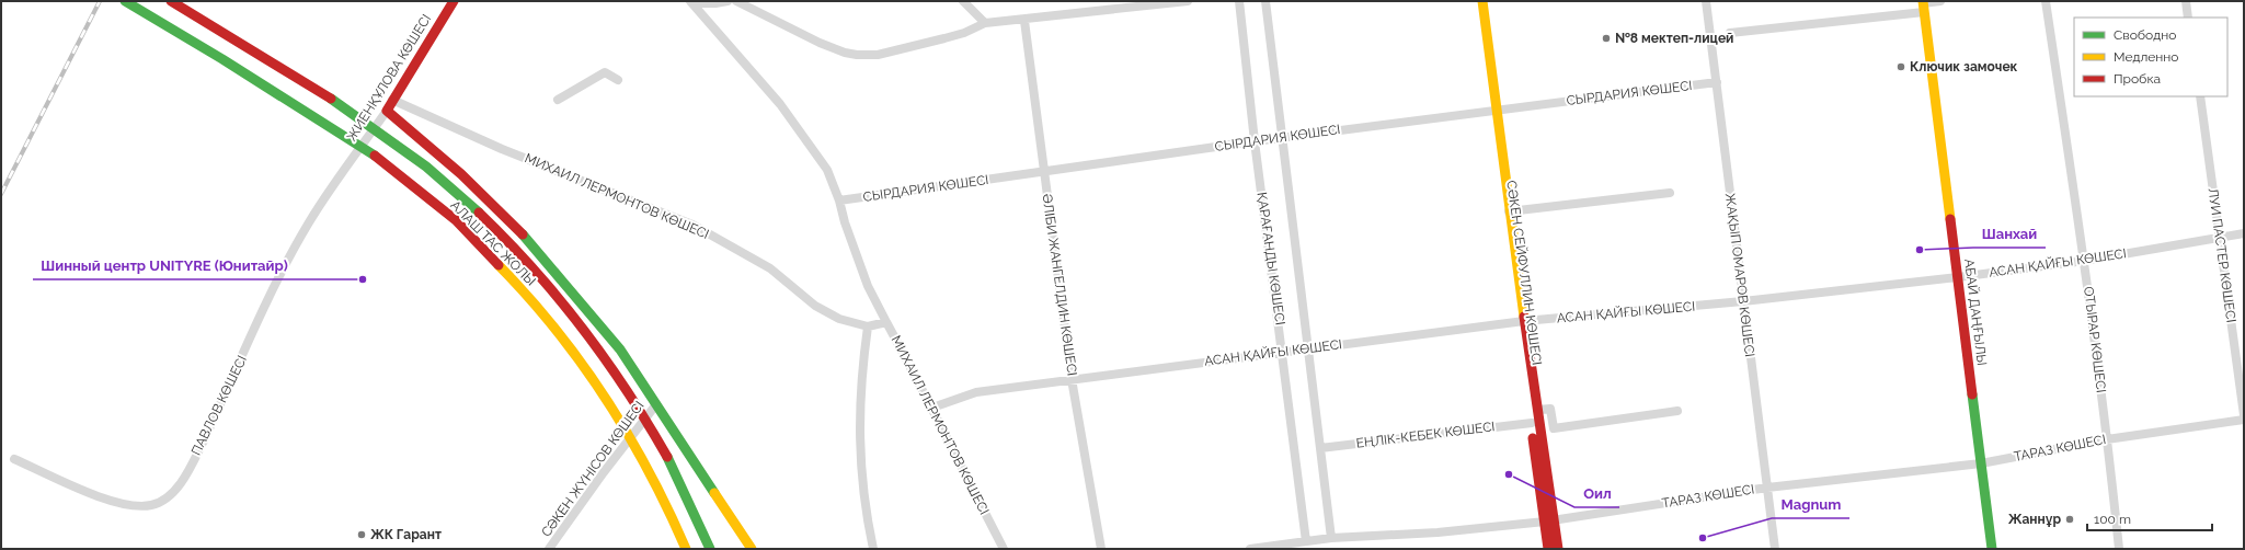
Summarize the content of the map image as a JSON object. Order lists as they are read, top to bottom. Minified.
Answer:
{"streets":{"street":["ЖИЕНҚҰЛОВА КӨШЕСІ","СЫРДАРИЯ КӨШЕСІ","МИХАИЛ ЛЕРМОНТОВ КӨШЕСІ","АЛАШ ТАС ЖОЛЫ","ЛУИ ПАСТЕР КӨШЕСІ","ҚАРАҒАНДЫ КӨШЕСІ","АСАН ҚАЙҒЫ КӨШЕСІ","СӘКЕН СЕЙФУЛЛИН КӨШЕСІ","ЖАҚЫП ОМАРОВ КӨШЕСІ","ӘЛІБИ ЖАНГЕЛДИН КӨШЕСІ","АБАЙ ДАҢҒЫЛЫ","ОТЫРАР КӨШЕСІ","ПАВЛОВ КӨШЕСІ","ЕҢЛІК-КЕБЕК КӨШЕСІ","ТАРАЗ КӨШЕСІ","СӘКЕН ЖҮНІСОВ КӨШЕСІ"]},"crossings":[["ЖИЕНҚҰЛОВА КӨШЕСІ","МИХАИЛ ЛЕРМОНТОВ КӨШЕСІ"],["ЖИЕНҚҰЛОВА КӨШЕСІ","ПАВЛОВ КӨШЕСІ"],["СЫРДАРИЯ КӨШЕСІ","ҚАРАҒАНДЫ КӨШЕСІ"],["СЫРДАРИЯ КӨШЕСІ","СӘКЕН СЕЙФУЛЛИН КӨШЕСІ"],["СЫРДАРИЯ КӨШЕСІ","ЖАҚЫП ОМАРОВ КӨШЕСІ"],["СЫРДАРИЯ КӨШЕСІ","ӘЛІБИ ЖАНГЕЛДИН КӨШЕСІ"],["МИХАИЛ ЛЕРМОНТОВ КӨШЕСІ","АСАН ҚАЙҒЫ КӨШЕСІ"],["ЛУИ ПАСТЕР КӨШЕСІ","АСАН ҚАЙҒЫ КӨШЕСІ"],["ҚАРАҒАНДЫ КӨШЕСІ","АСАН ҚАЙҒЫ КӨШЕСІ"],["ҚАРАҒАНДЫ КӨШЕСІ","ЕҢЛІК-КЕБЕК КӨШЕСІ"],["ҚАРАҒАНДЫ КӨШЕСІ","ТАРАЗ КӨШЕСІ"],["АСАН ҚАЙҒЫ КӨШЕСІ","СӘКЕН СЕЙФУЛЛИН КӨШЕСІ"],["АСАН ҚАЙҒЫ КӨШЕСІ","ЖАҚЫП ОМАРОВ КӨШЕСІ"],["АСАН ҚАЙҒЫ КӨШЕСІ","ӘЛІБИ ЖАНГЕЛДИН КӨШЕСІ"],["АСАН ҚАЙҒЫ КӨШЕСІ","АБАЙ ДАҢҒЫЛЫ"],["АСАН ҚАЙҒЫ КӨШЕСІ","ОТЫРАР КӨШЕСІ"],["СӘКЕН СЕЙФУЛЛИН КӨШЕСІ","ЕҢЛІК-КЕБЕК КӨШЕСІ"],["СӘКЕН СЕЙФУЛЛИН КӨШЕСІ","ТАРАЗ КӨШЕСІ"],["ЖАҚЫП ОМАРОВ КӨШЕСІ","ТАРАЗ КӨШЕСІ"],["АБАЙ ДАҢҒЫЛЫ","ТАРАЗ КӨШЕСІ"],["ОТЫРАР КӨШЕСІ","ТАРАЗ КӨШЕСІ"]],"places":["№8 мектеп-лицей","Ключик замочек","Шанхай","Шинный центр UNITYRE (Юнитайр)","Оил","Жаннұр","ЖК Гарант","Magnum"],"legend":["Свободно","Медленно","Пробка"],"scale_bar":"100 m"}
